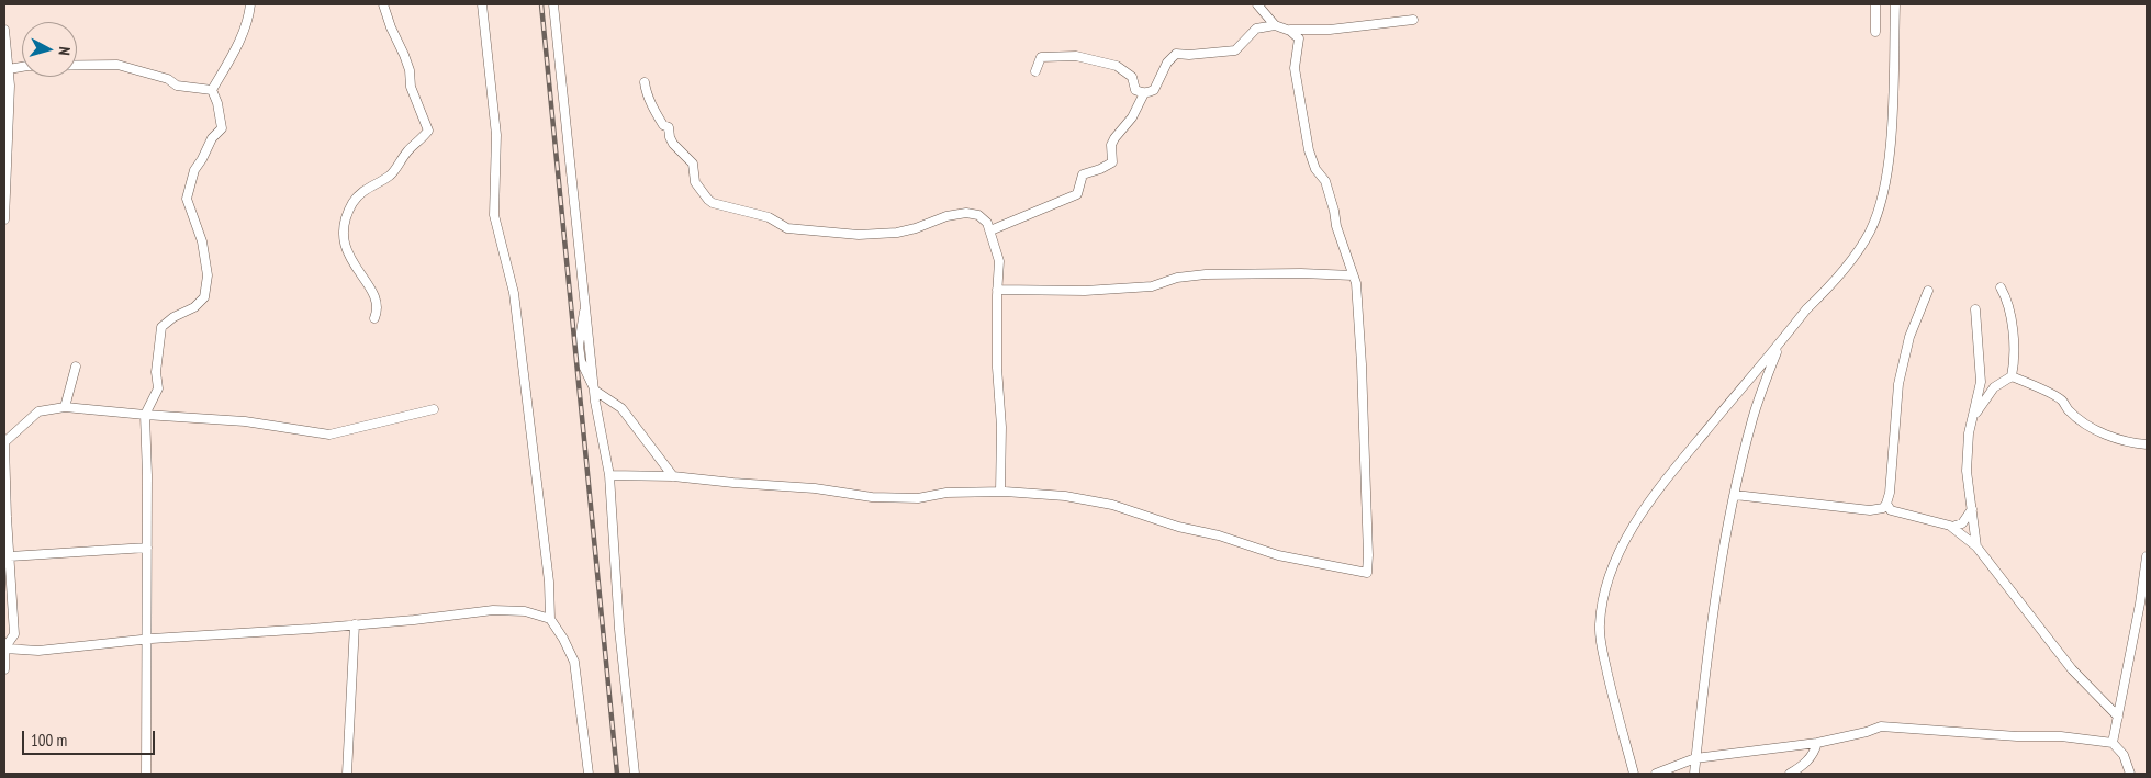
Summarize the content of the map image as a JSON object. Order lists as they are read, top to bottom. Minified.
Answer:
{"scale_bar":"100 m","north":"right"}
